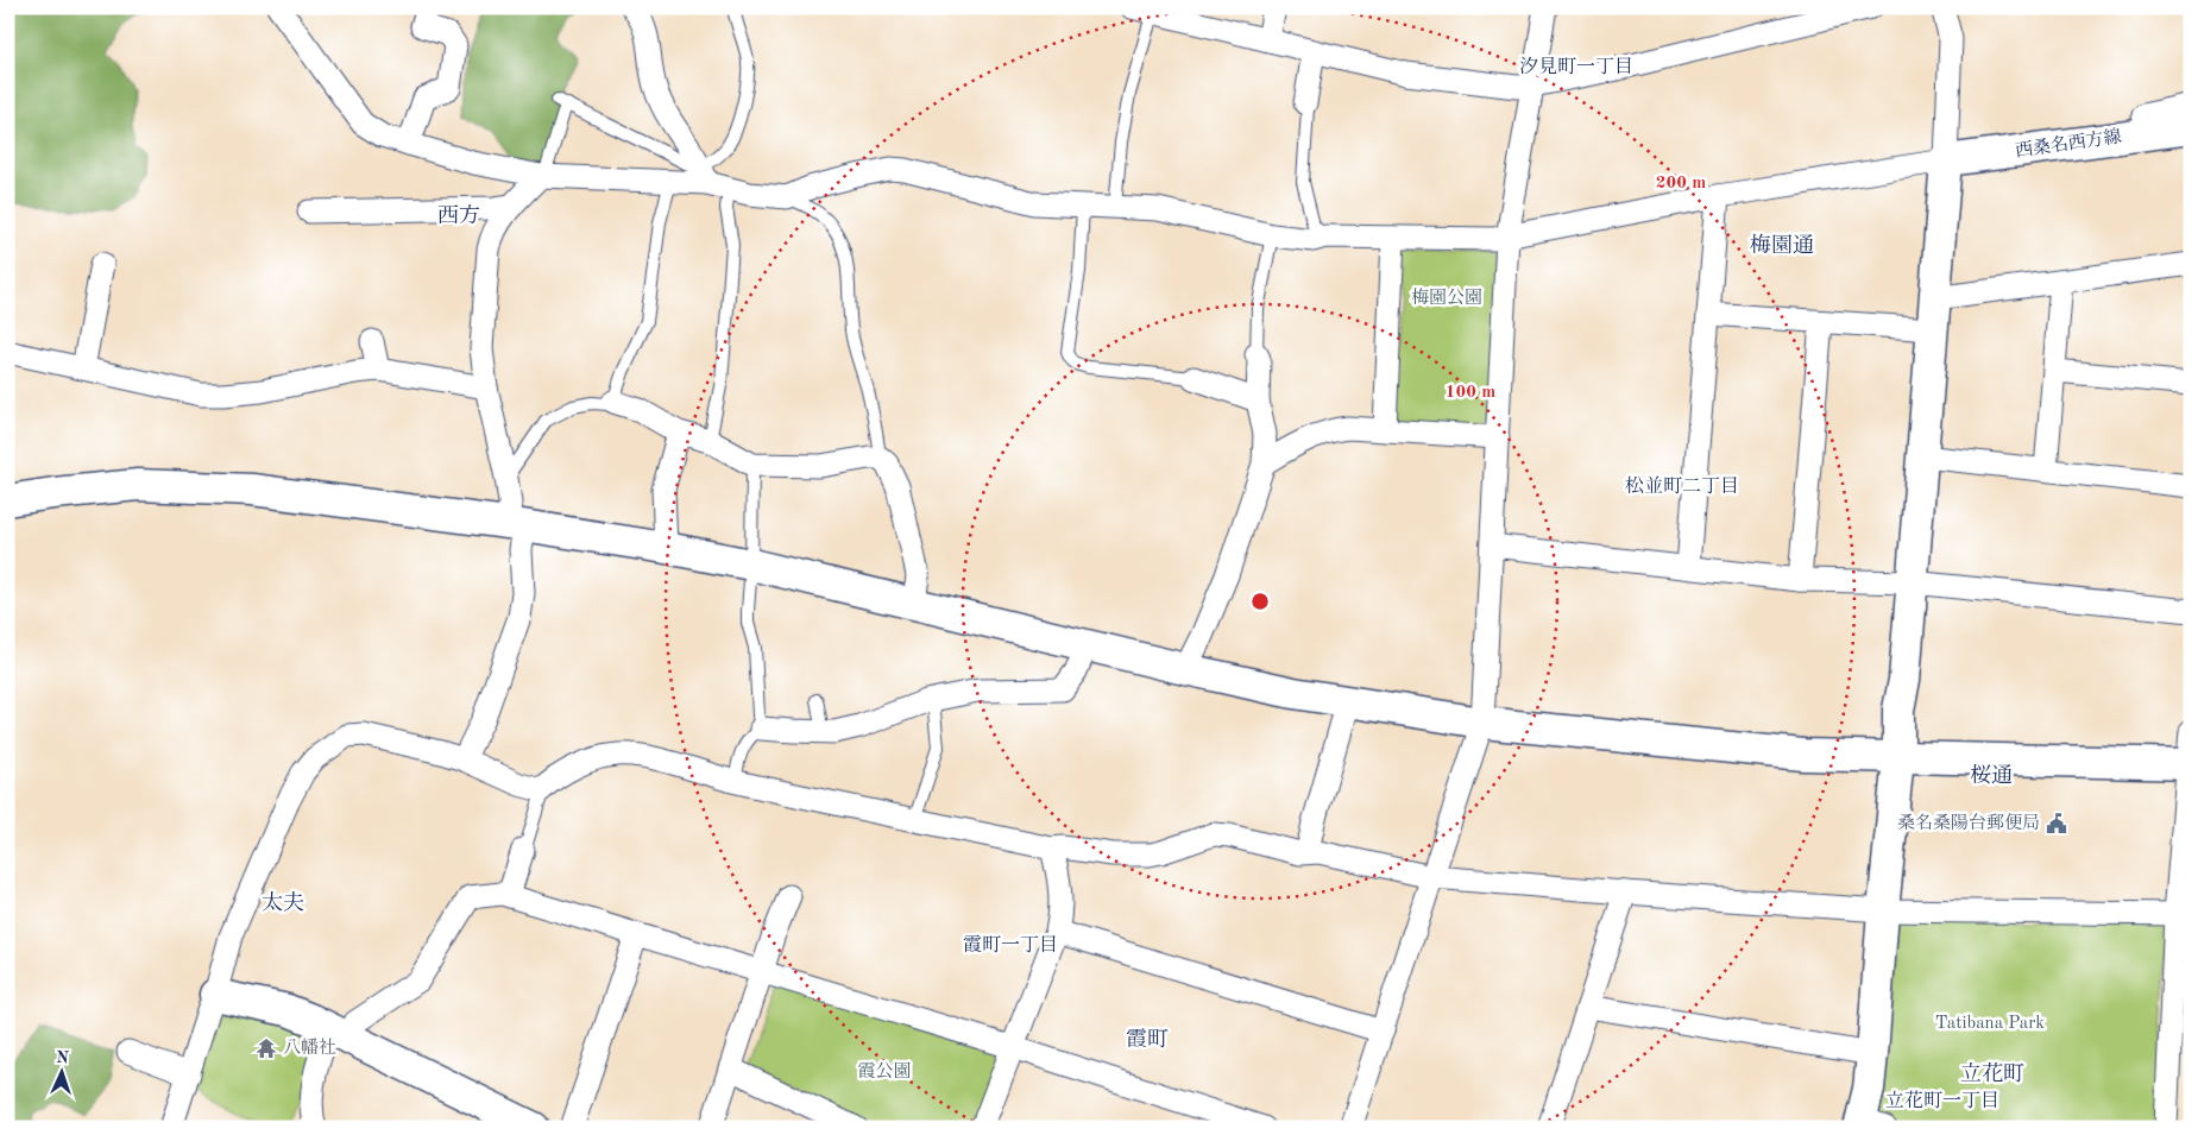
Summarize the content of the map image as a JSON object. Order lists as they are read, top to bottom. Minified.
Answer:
{"streets":{"street":["西桑名西方線"]},"districts":["汐見町一丁目","西方","梅園通","松並町二丁目","桜通","太夫","霞町一丁目","霞町","立花町","立花町一丁目"],"parks":["梅園公園","Tatibana Park","霞公園"],"places":{"public building":["桑名桑陽台郵便局"],"temple":["八幡社"]},"north":"top","rings":["200 m","100 m"]}
